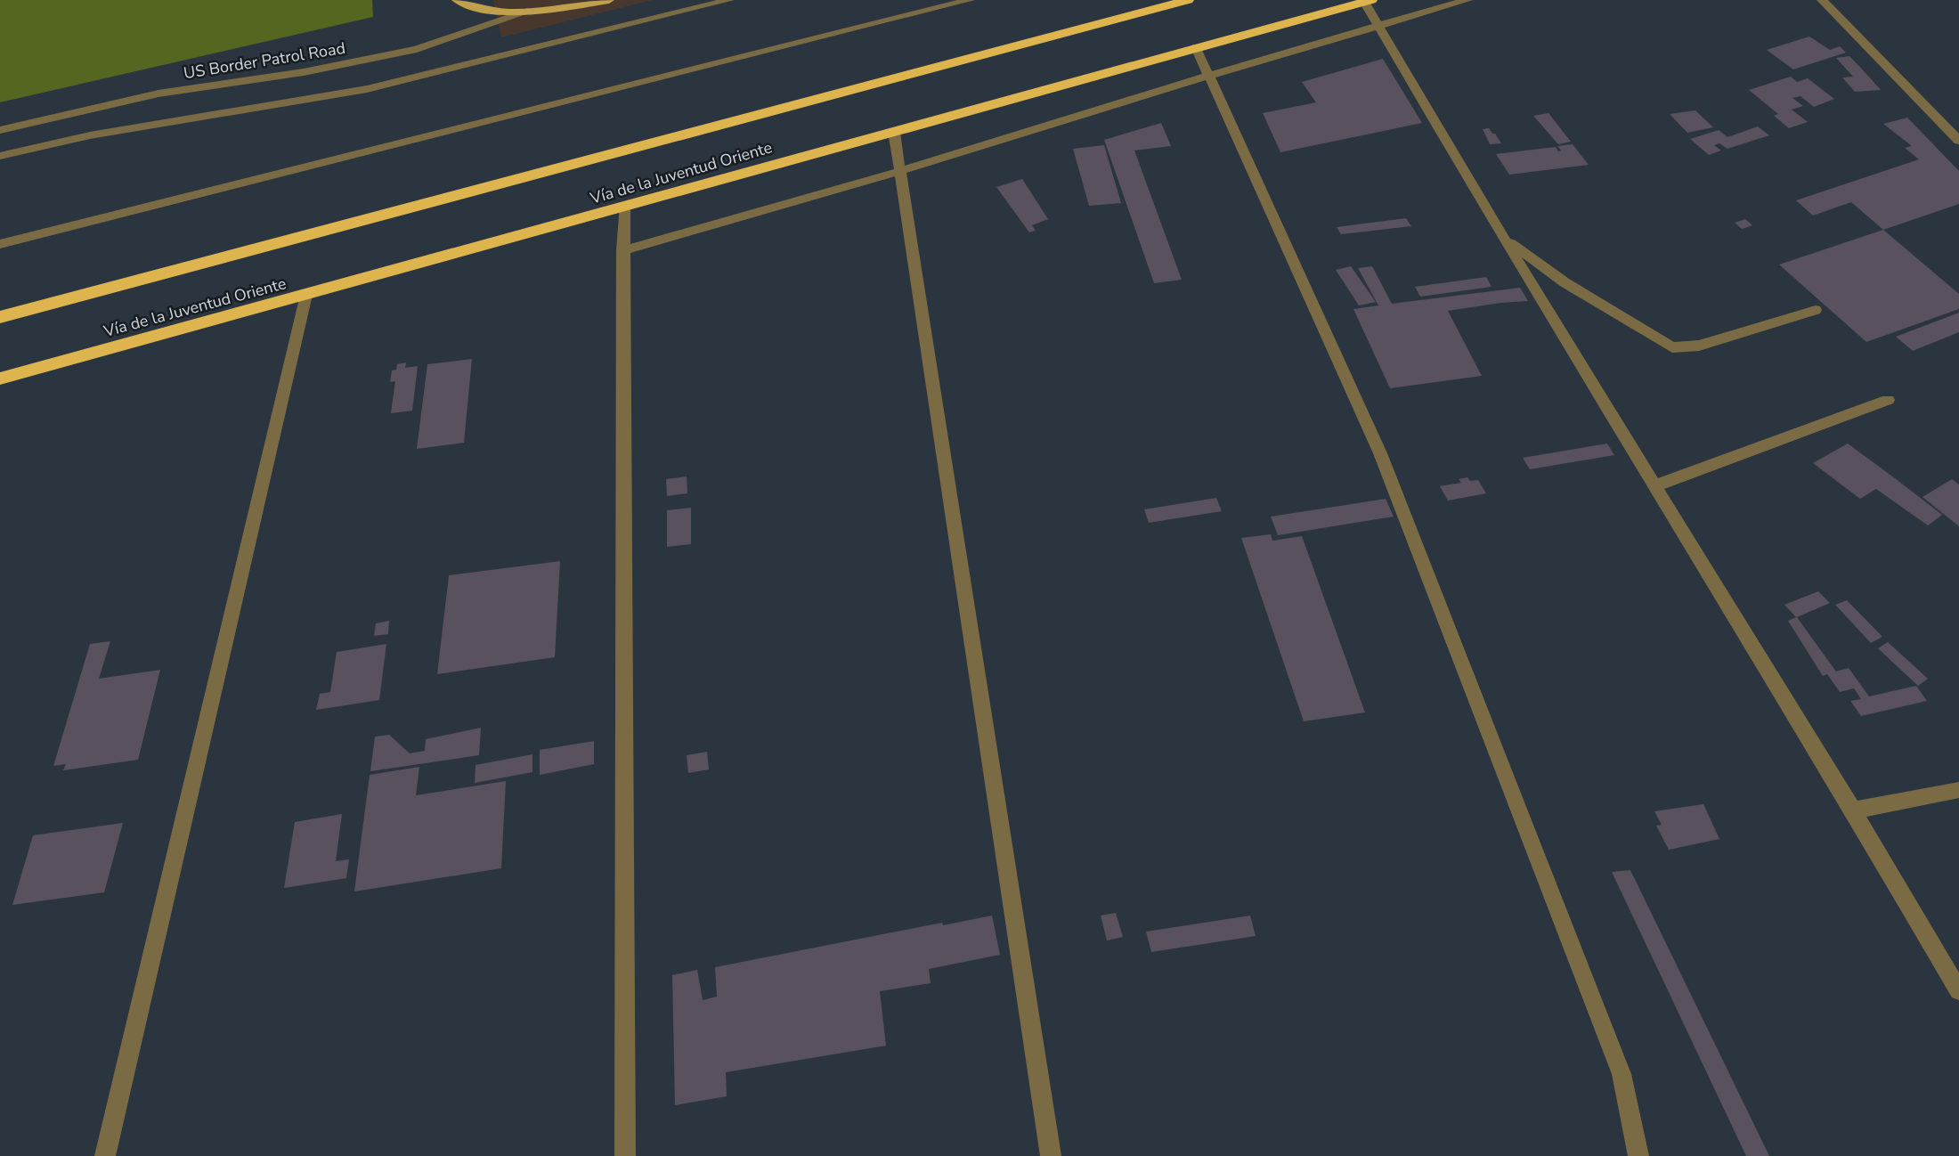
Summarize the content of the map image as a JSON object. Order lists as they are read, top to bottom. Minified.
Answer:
{"streets":{"highway":["Vía de la Juventud Oriente"],"lane":["US Border Patrol Road"]}}
